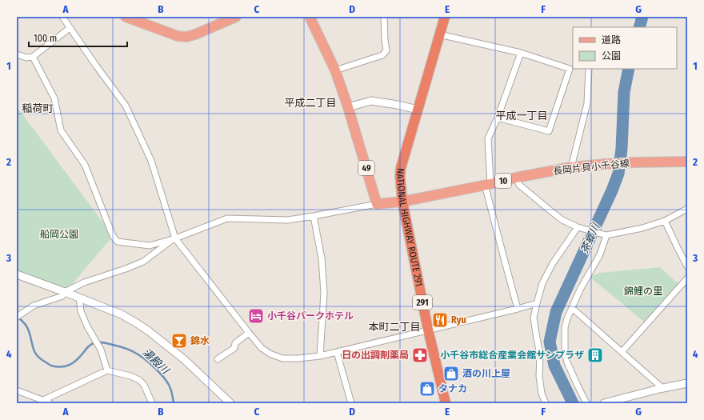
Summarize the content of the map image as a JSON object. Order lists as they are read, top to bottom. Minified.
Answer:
{"streets":{"highway":["NATIONAL HIGHWAY ROUTE 291","291"],"main road":["長岡片貝小千谷線","49","10"]},"crossings":[["長岡片貝小千谷線","49"],["長岡片貝小千谷線","NATIONAL HIGHWAY ROUTE 291"]],"districts":["平成二丁目","稲荷町","平成一丁目","本町二丁目"],"water":["茶郷川","湯殿川"],"parks":["船岡公園","錦鯉の里"],"places":{"hotel":["小千谷パークホテル"],"restaurant":["Ryu"],"bar":["錦水"],"pharmacy":["日の出調剤薬局"],"building":["小千谷市総合産業会館サンプラザ"],"shop":["酒の川上屋","タナカ"]},"legend":["道路","公園"],"scale_bar":"100 m","grid":{"columns":["A","B","C","D","E","F","G"],"rows":["1","2","3","4"]}}
